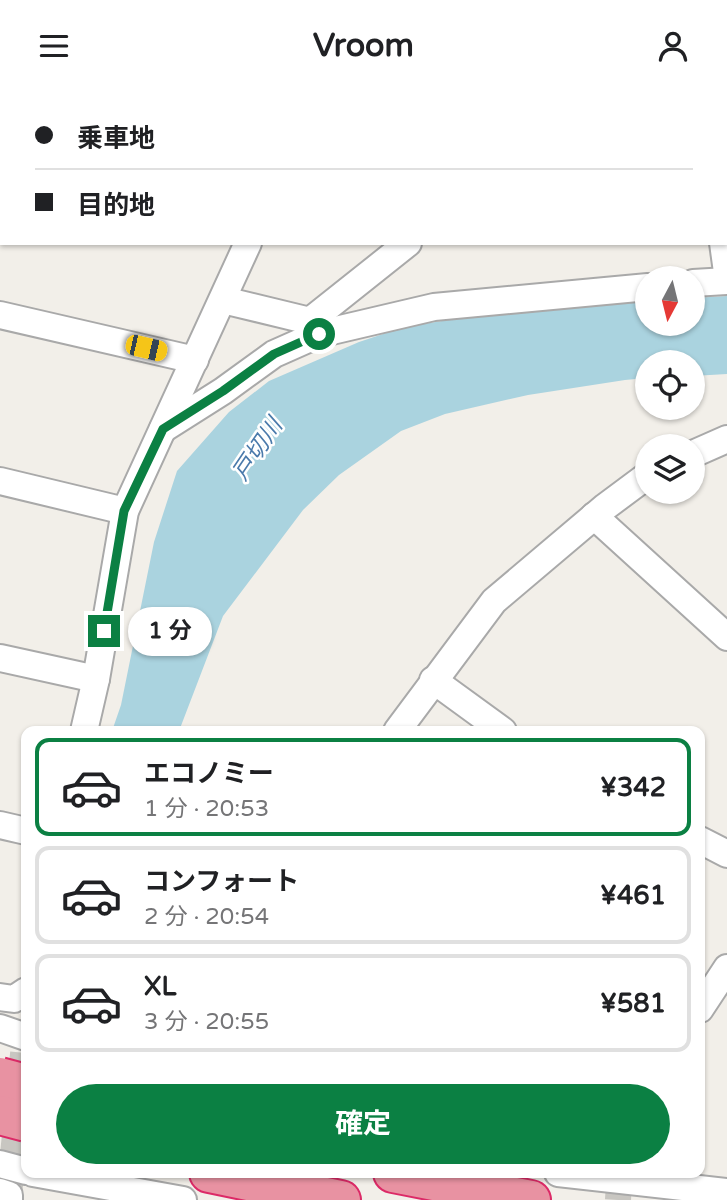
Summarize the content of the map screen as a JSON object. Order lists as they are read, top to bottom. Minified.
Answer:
{"water":["戸切川"],"north":"bottom","page":{"header":"Vroom","banner":["乗車地","目的地"],"bubble":"1 分","list":[{"name":"エコノミー","note":"1 分 · 20:53","value":"¥342"},{"name":"コンフォート","note":"2 分 · 20:54","value":"¥461"},{"name":"XL","note":"3 分 · 20:55","value":"¥581"}],"buttons":"確定"}}
